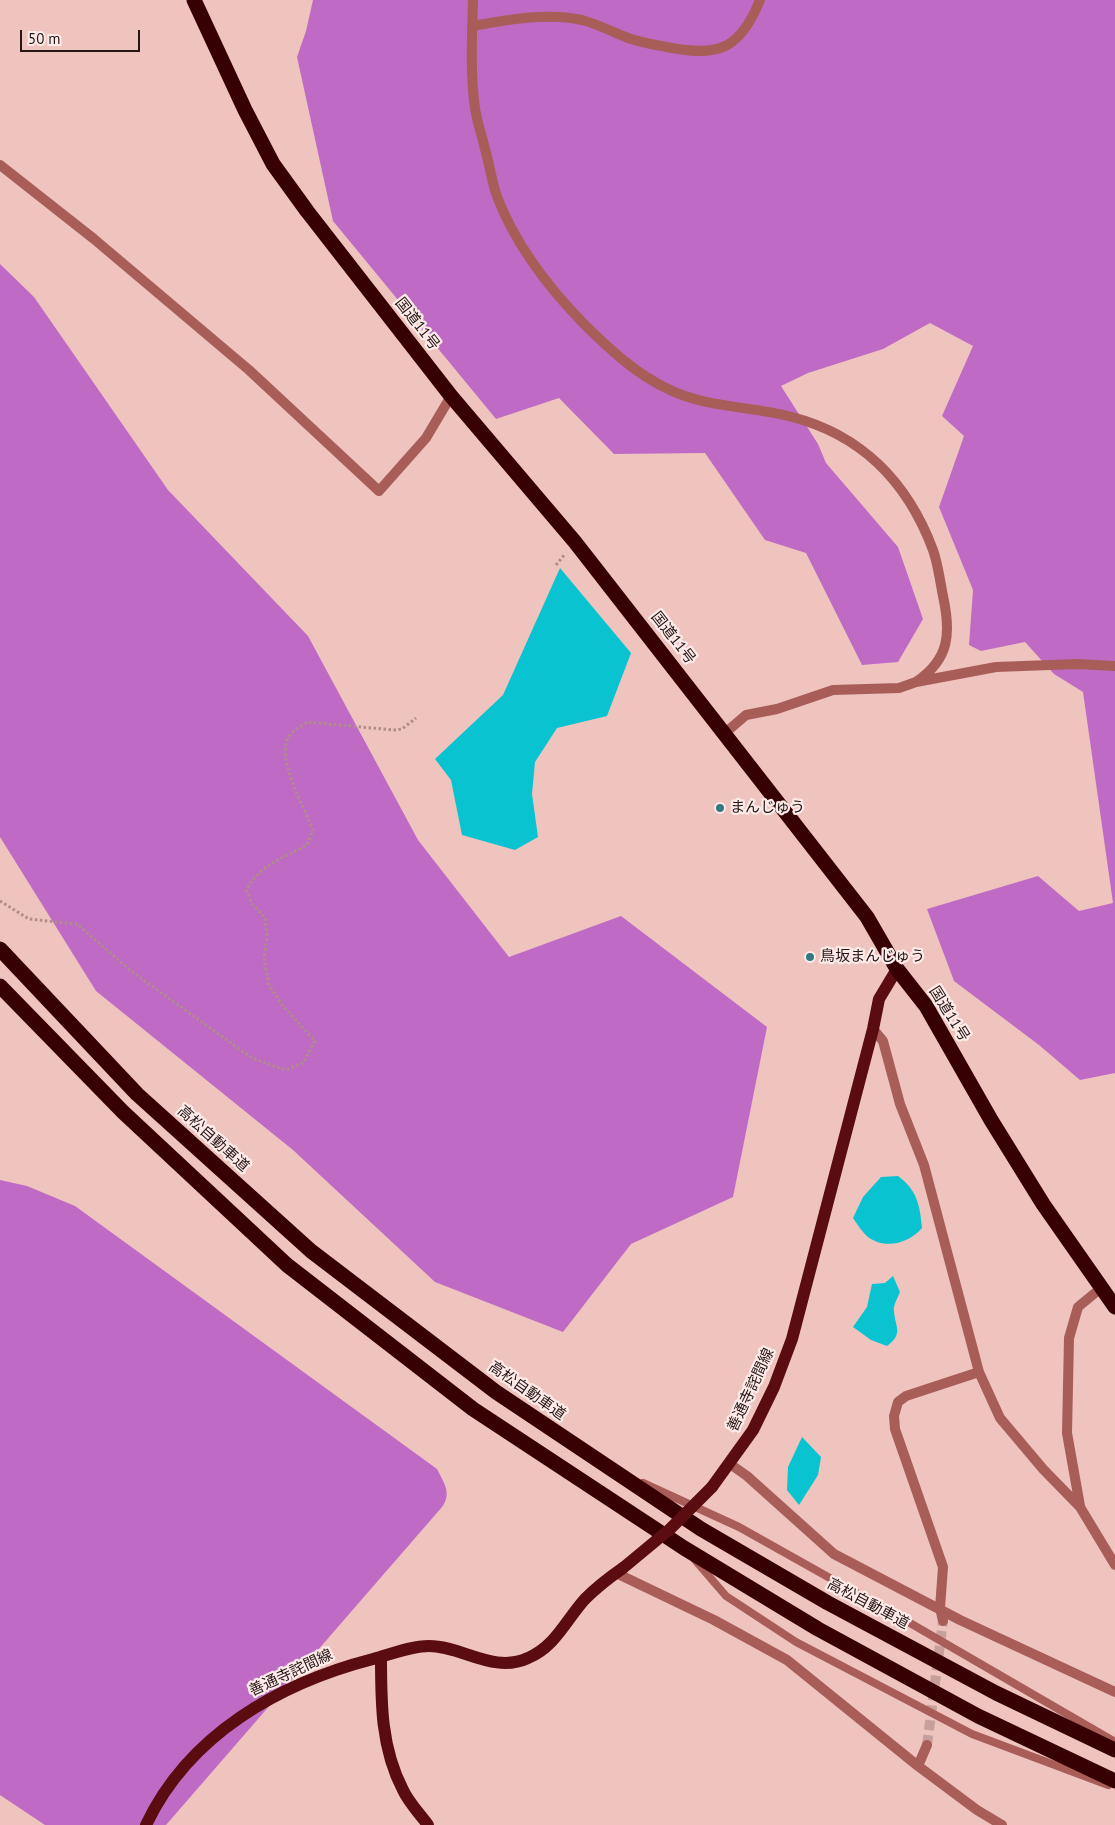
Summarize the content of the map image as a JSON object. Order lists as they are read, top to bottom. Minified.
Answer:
{"streets":{"highway":["国道11号","高松自動車道"],"main road":["善通寺詫間線"]},"crossings":[["国道11号","善通寺詫間線"]],"places":["まんじゅう","鳥坂まんじゅう"],"scale_bar":"50 m"}
